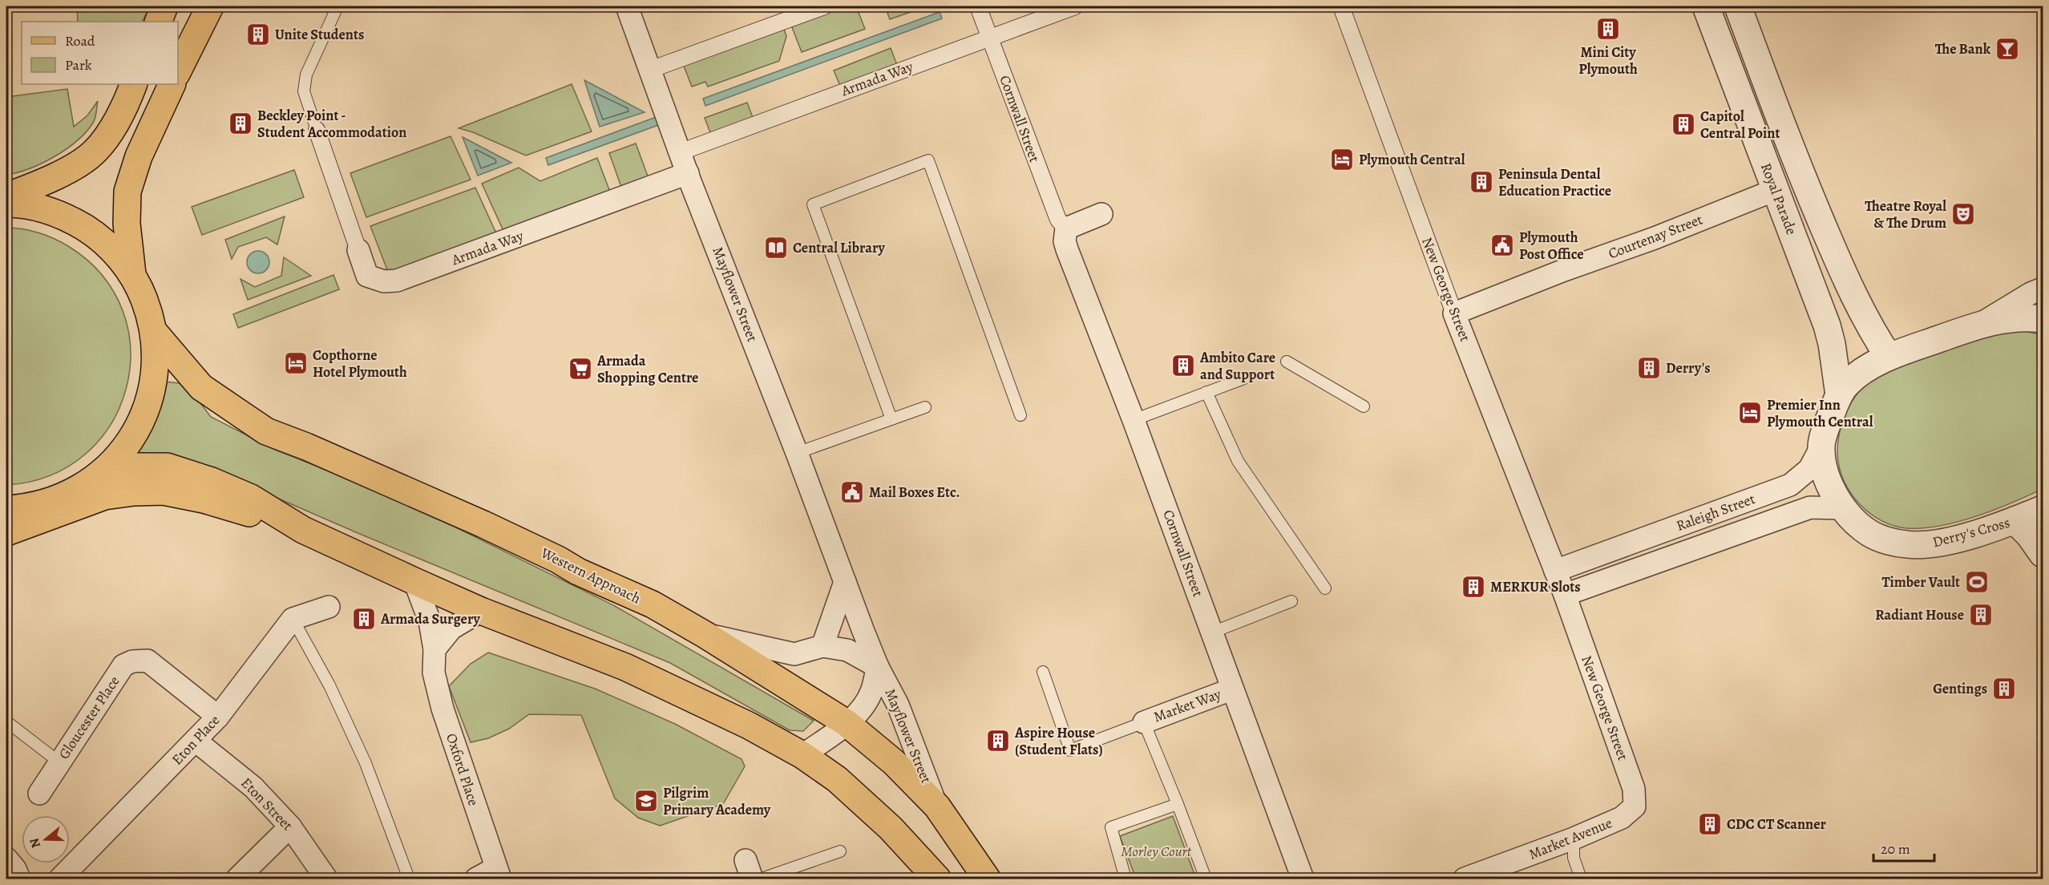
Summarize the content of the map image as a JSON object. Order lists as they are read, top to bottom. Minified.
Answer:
{"streets":{"main road":["Western Approach"],"street":["Armada Way","Cornwall Street","Royal Parade","Courtenay Street","New George Street","Mayflower Street","Raleigh Street","Derry's Cross","Market Way","Gloucester Place","Eton Place","Oxford Place","Eton Street","Market Avenue"]},"crossings":[["Armada Way","Cornwall Street"],["Armada Way","Mayflower Street"],["Cornwall Street","Market Way"],["Royal Parade","Courtenay Street"],["Royal Parade","Derry's Cross"],["Courtenay Street","New George Street"],["New George Street","Raleigh Street"],["New George Street","Market Avenue"],["Mayflower Street","Western Approach"],["Raleigh Street","Derry's Cross"],["Gloucester Place","Eton Place"],["Eton Place","Eton Street"]],"parks":["Morley Court"],"places":{"building":["Mini City Plymouth","Unite Students","Beckley Point - Student Accommodation","Capitol Central Point","Peninsula Dental Education Practice","Ambito Care and Support","Derry's","MERKUR Slots","Radiant House","Armada Surgery","Gentings","Aspire House (Student Flats)","CDC CT Scanner"],"bar":["The Bank"],"hotel":["Plymouth Central","Copthorne Hotel Plymouth","Premier Inn Plymouth Central"],"theatre":["Theatre Royal & The Drum"],"public building":["Plymouth Post Office","Mail Boxes Etc."],"library":["Central Library"],"supermarket":["Armada Shopping Centre"],"sports":["Timber Vault"],"school or university":["Pilgrim Primary Academy"]},"legend":["Road","Park"],"scale_bar":"20 m","north":"left"}
